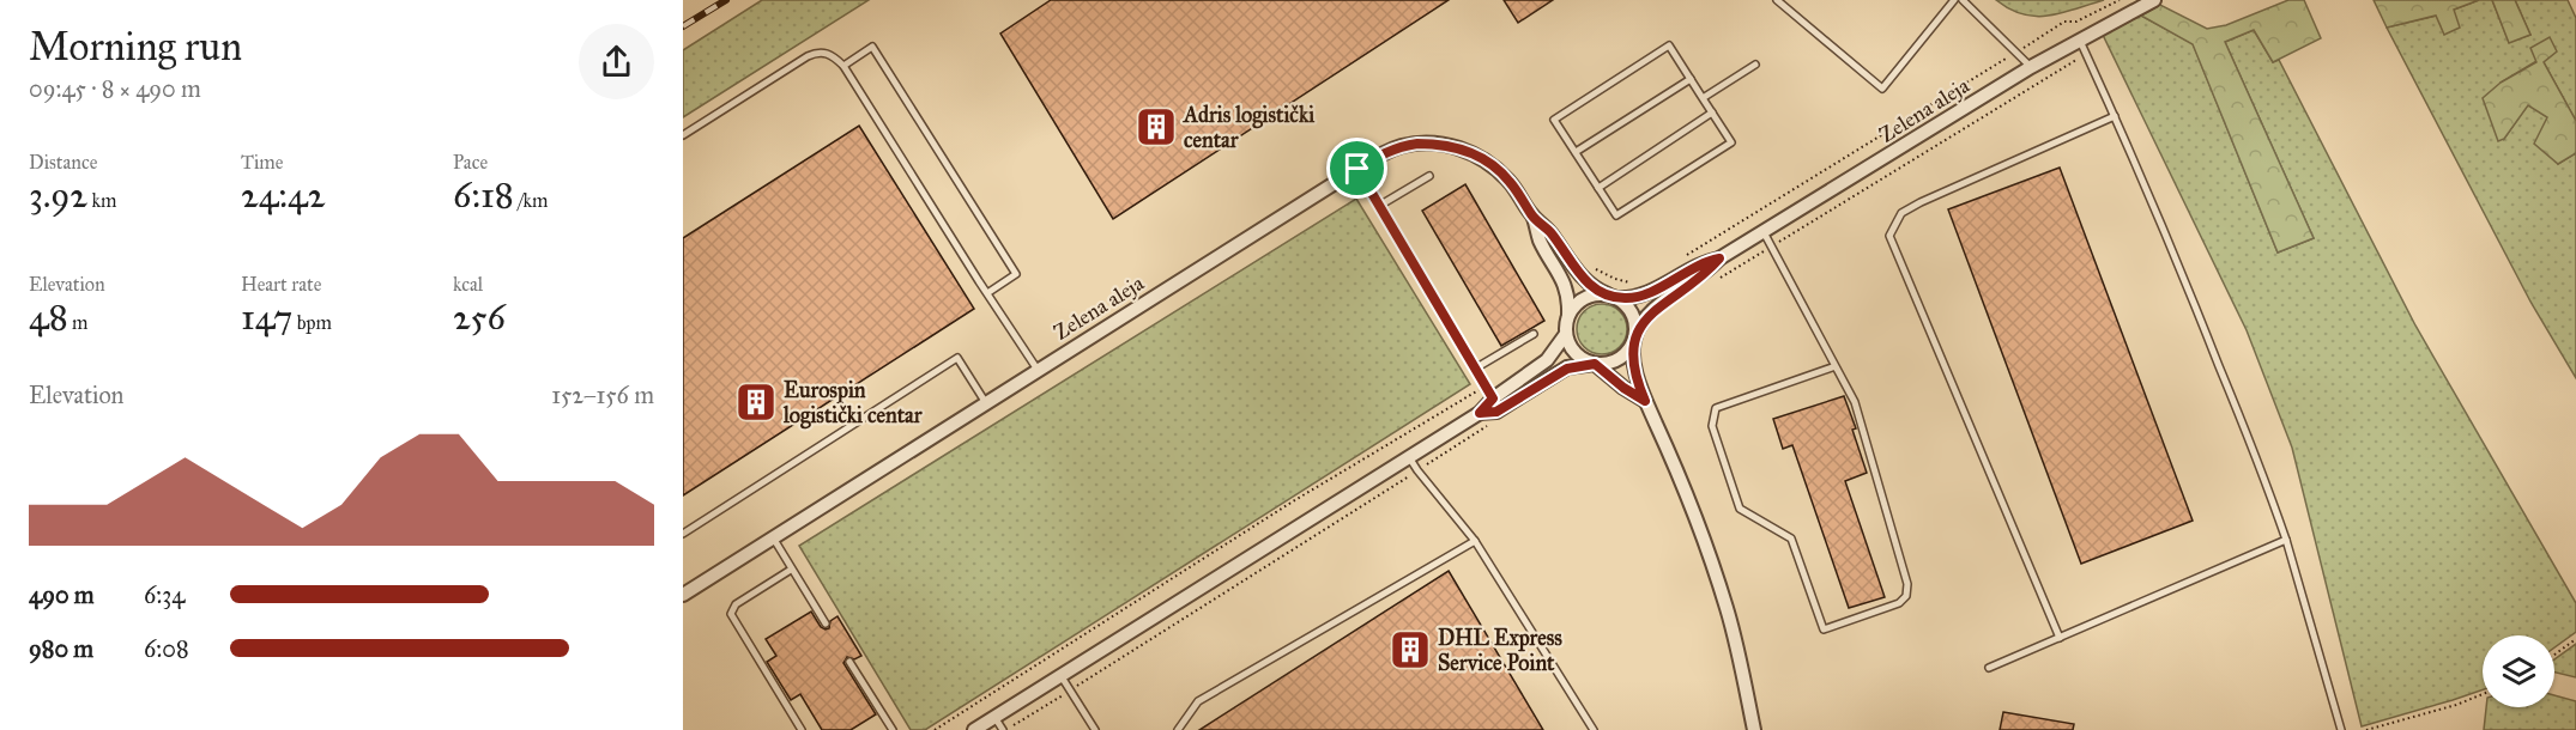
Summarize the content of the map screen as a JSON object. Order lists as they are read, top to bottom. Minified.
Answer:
{"streets":{"street":["Zelena aleja"]},"places":{"building":["Adris logistički centar","Eurospin logistički centar","DHL Express Service Point"]},"page":{"heading":["Morning run","09:45 · 8 × 490 m"],"stats":[["Distance","3.92 km"],["Time","24:42"],["Pace","6:18 /km"],["Elevation","48 m"],["Heart rate","147 bpm"],["kcal","256"]],"chart":["Elevation","152–156 m"],"list":[{"name":"490 m","note":"6:34"},{"name":"980 m","note":"6:08"}]}}
